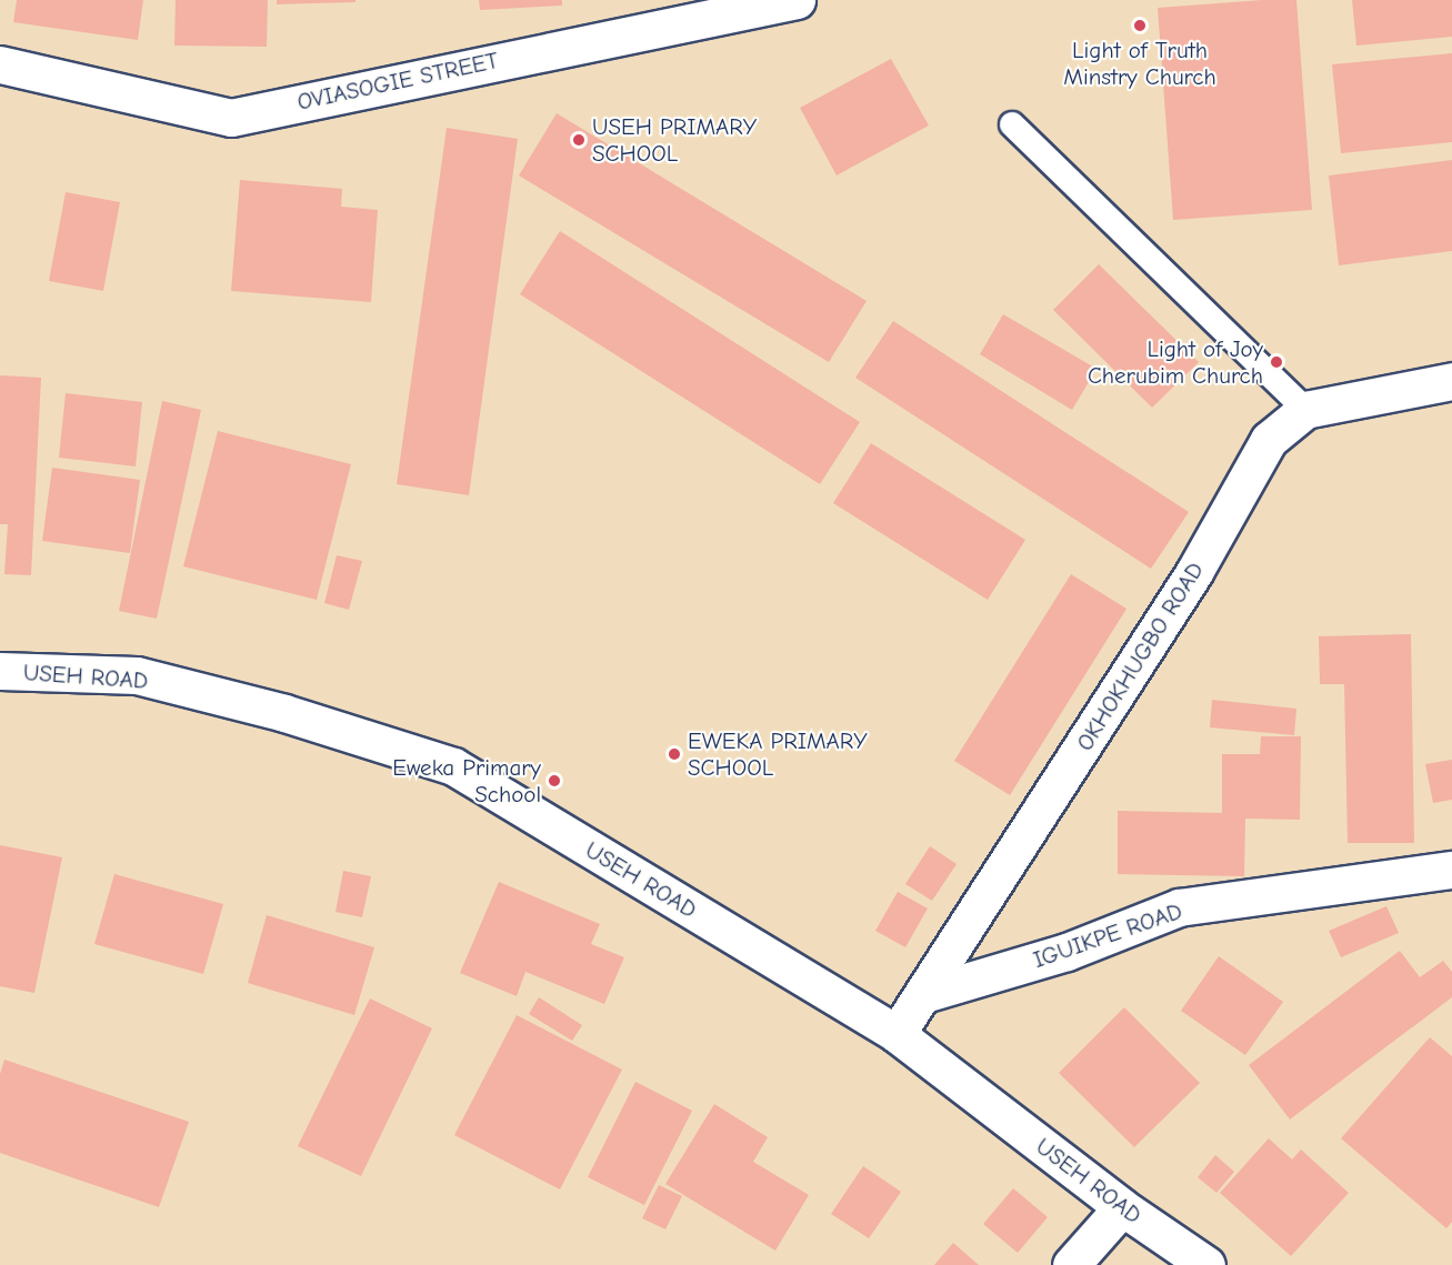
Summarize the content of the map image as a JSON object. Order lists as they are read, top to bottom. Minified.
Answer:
{"streets":{"street":["OVIASOGIE STREET","OKHOKHUGBO ROAD","USEH ROAD","IGUIKPE ROAD"]},"crossings":[["OKHOKHUGBO ROAD","USEH ROAD"],["OKHOKHUGBO ROAD","IGUIKPE ROAD"]],"places":["Light of Truth Minstry Church","USEH PRIMARY SCHOOL","Light of Joy Cherubim Church","EWEKA PRIMARY SCHOOL","Eweka Primary School"]}
